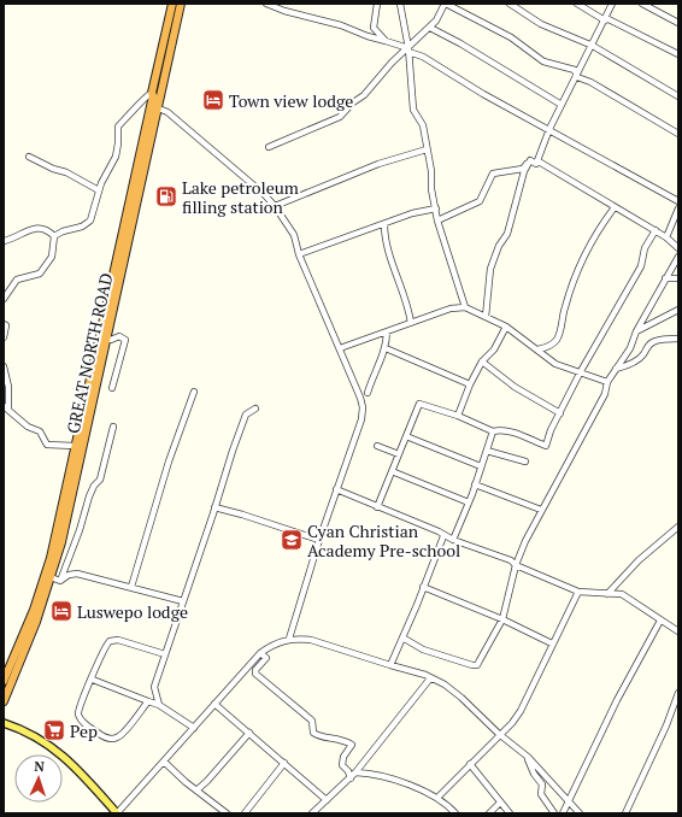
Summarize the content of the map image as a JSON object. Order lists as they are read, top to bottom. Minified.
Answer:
{"streets":{"highway":["GREAT NORTH ROAD"]},"places":{"hotel":["Town view lodge","Luswepo lodge"],"fuel station":["Lake petroleum filling station"],"school or university":["Cyan Christian Academy Pre-school"],"supermarket":["Pep"]},"north":"top"}
